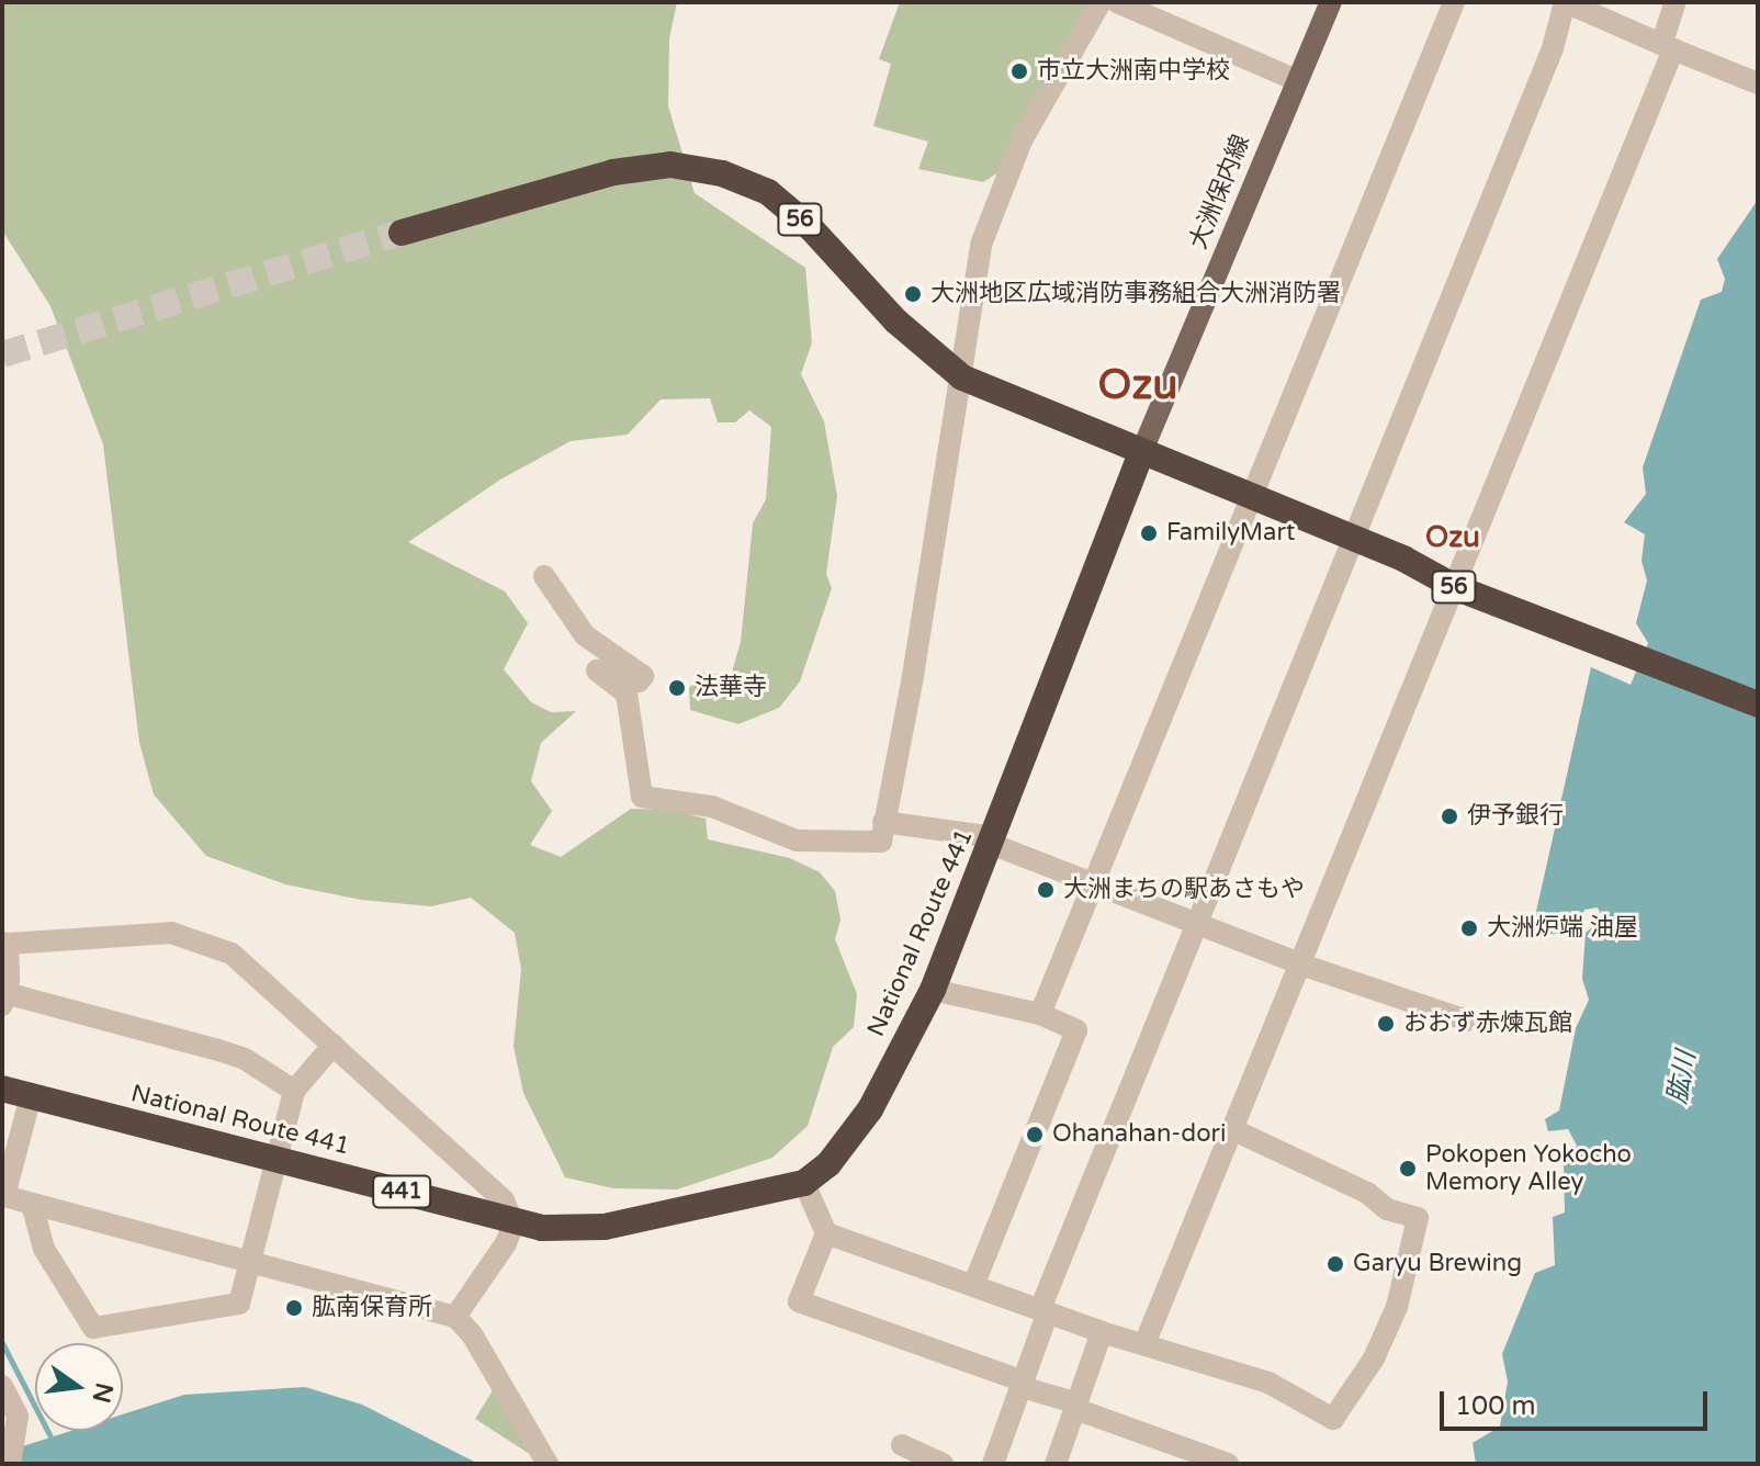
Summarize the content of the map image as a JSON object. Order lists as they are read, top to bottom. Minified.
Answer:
{"streets":{"highway":["56","National Route 441","441"],"main road":["大洲保内線"]},"crossings":[["大洲保内線","56"],["大洲保内線","National Route 441"],["56","National Route 441"]],"districts":["Ozu","Ozu"],"water":["肱川"],"places":["市立大洲南中学校","大洲地区広域消防事務組合大洲消防署","FamilyMart","法華寺","伊予銀行","大洲まちの駅あさもや","大洲炉端 油屋","おおず赤煉瓦館","Ohanahan-dori","Pokopen Yokocho Memory Alley","Garyu Brewing","肱南保育所"],"scale_bar":"100 m","north":"right"}
